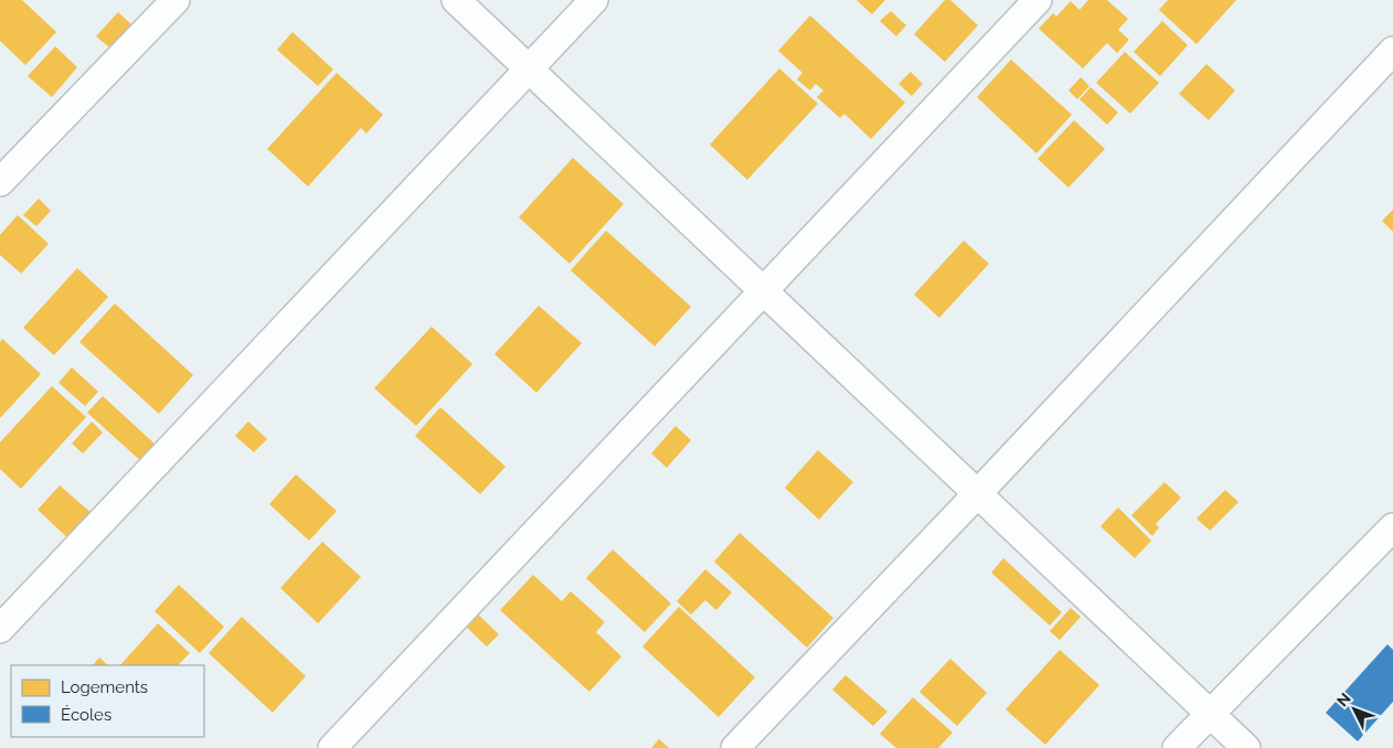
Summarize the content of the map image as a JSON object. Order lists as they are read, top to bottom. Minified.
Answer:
{"legend":["Logements","Écoles"],"north":"top left"}
